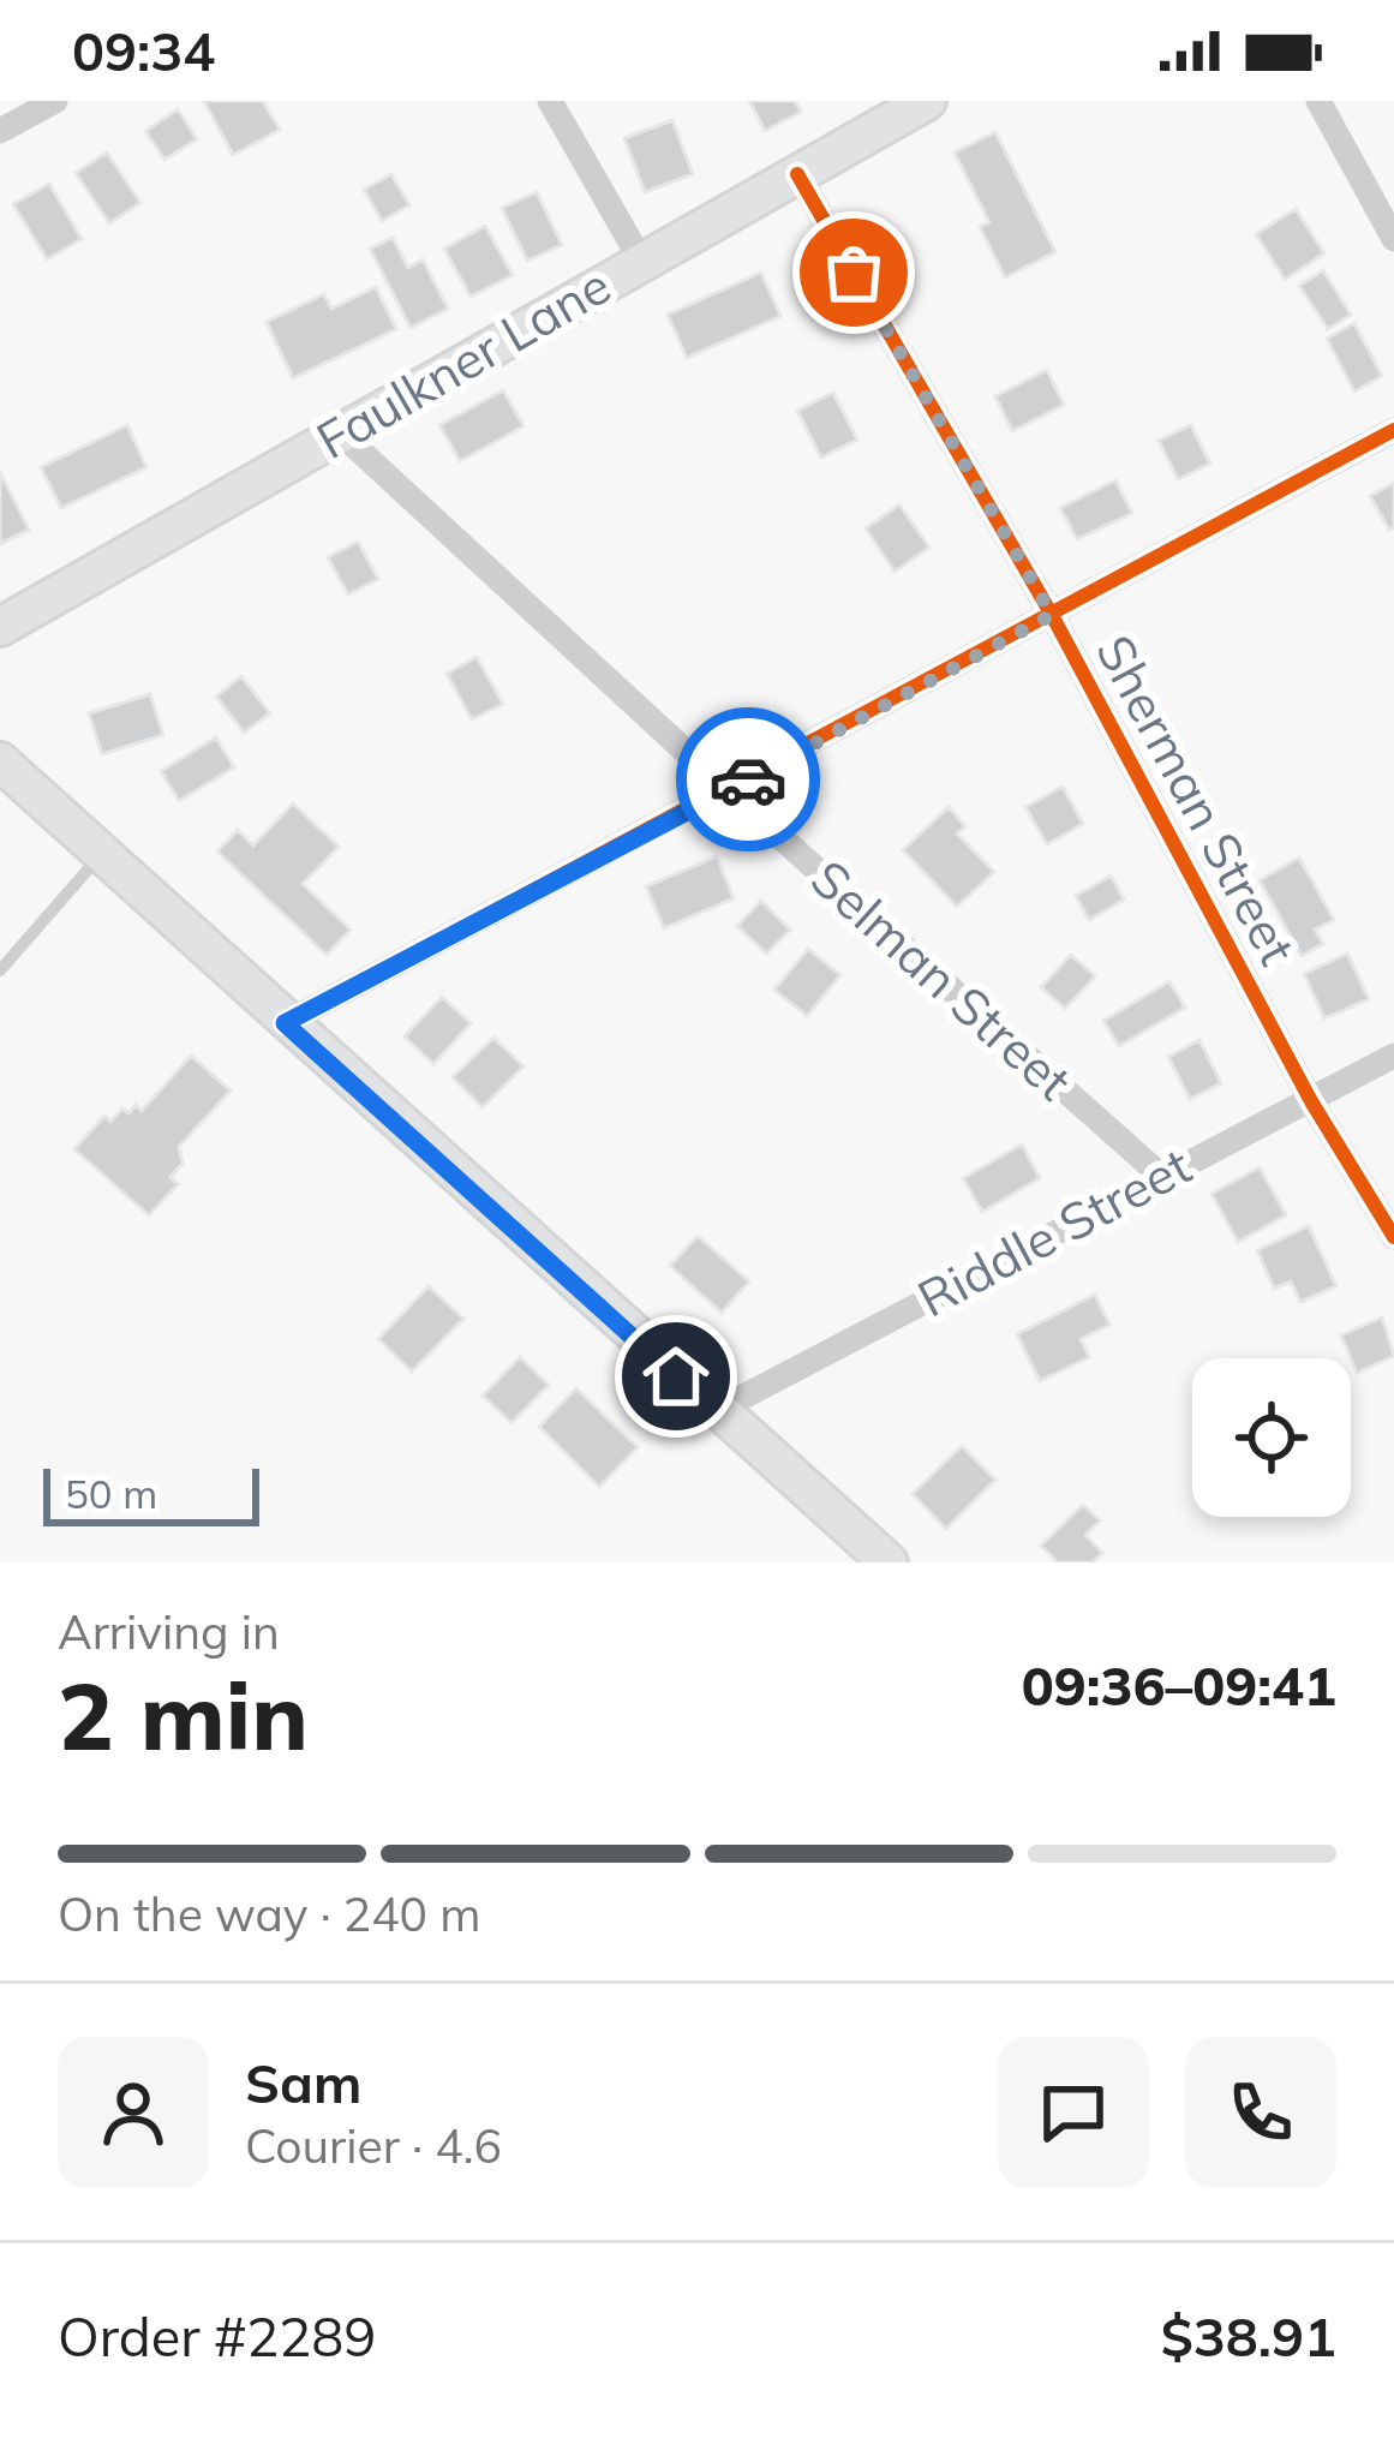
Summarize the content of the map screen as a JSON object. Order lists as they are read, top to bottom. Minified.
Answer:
{"streets":{"street":["Faulkner Lane","Sherman Street","Selman Street","Riddle Street"]},"crossings":[["Faulkner Lane","Sherman Street"],["Faulkner Lane","Selman Street"],["Sherman Street","Riddle Street"],["Selman Street","Riddle Street"]],"scale_bar":"50 m","page":{"status":"09:34","scale":"50 m","heading":["2 min","Arriving in","09:36–09:41"],"panel":["Sam","Courier · 4.6","Order #2289","$38.91"],"bar":"On the way · 240 m"}}
